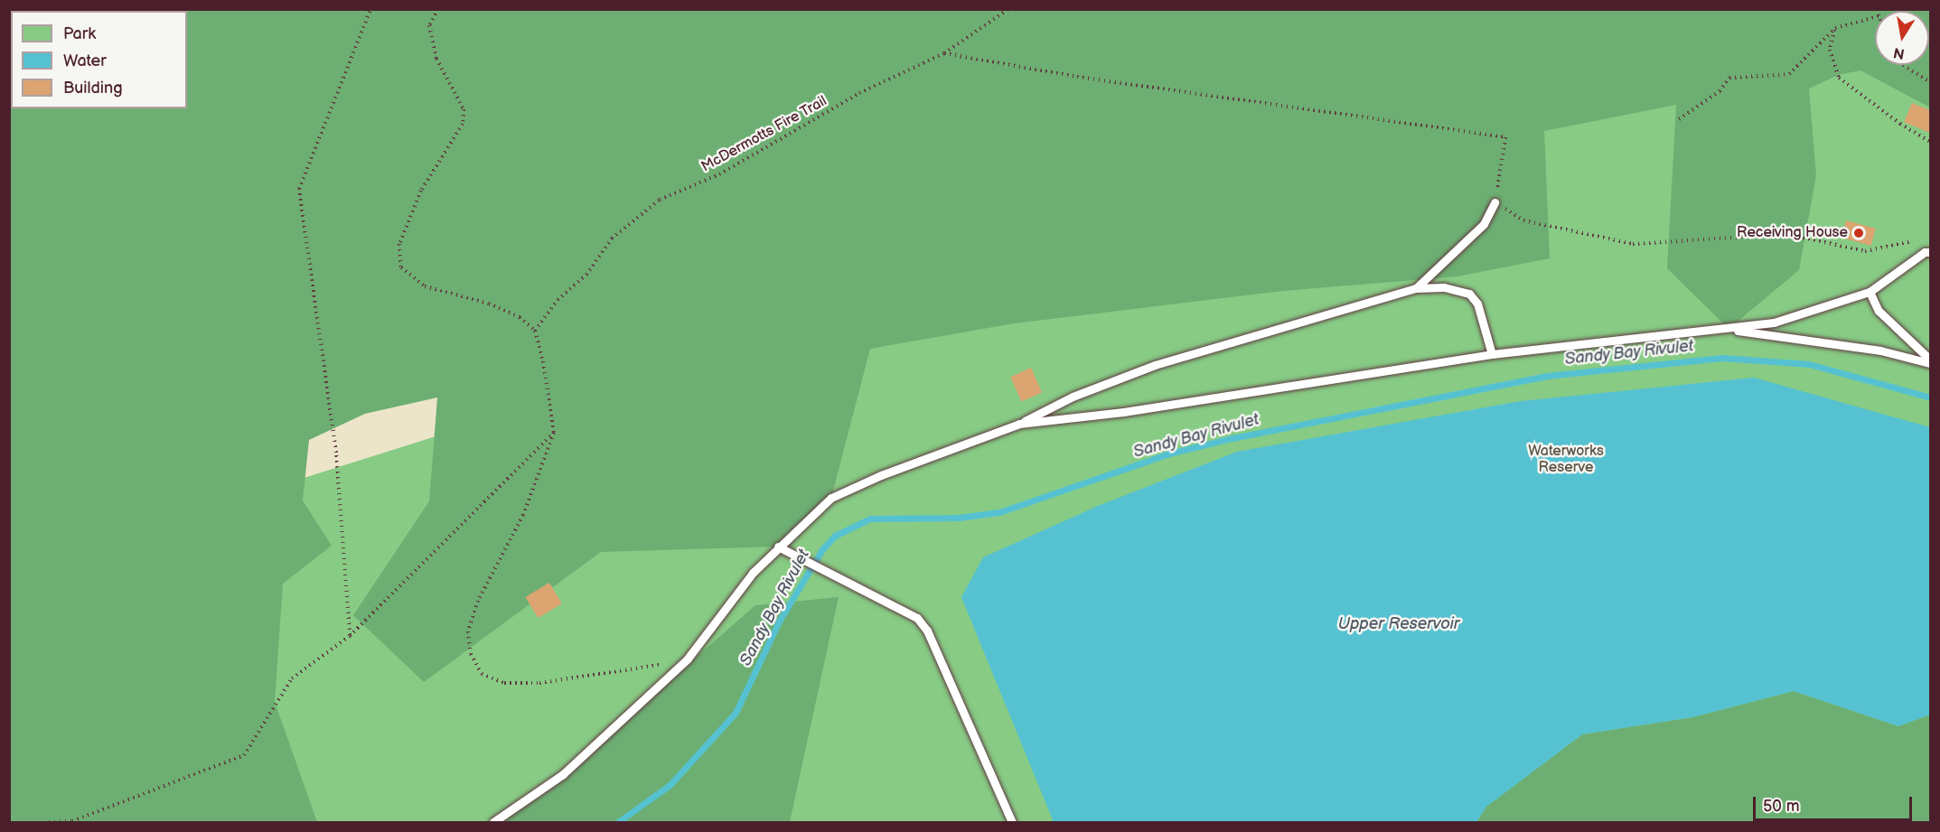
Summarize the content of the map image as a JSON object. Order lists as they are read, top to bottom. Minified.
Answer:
{"streets":{"path":["McDermotts Fire Trail"]},"water":["Sandy Bay Rivulet","Upper Reservoir"],"parks":["Waterworks Reserve"],"places":["Receiving House"],"legend":["Park","Water","Building"],"scale_bar":"50 m","north":"bottom"}
